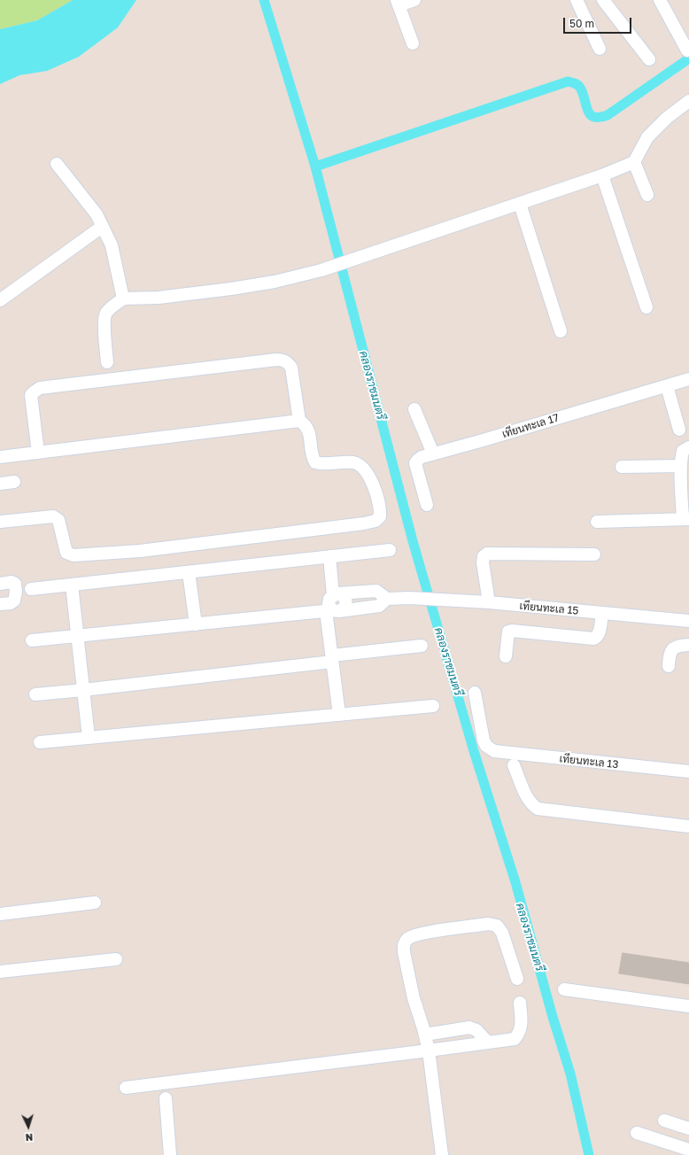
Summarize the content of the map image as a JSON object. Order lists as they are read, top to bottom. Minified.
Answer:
{"streets":{"street":["เทียนทะเล 17","เทียนทะเล 15","เทียนทะเล 13"]},"water":["คลองราชมนตรี"],"scale_bar":"50 m","north":"bottom"}
